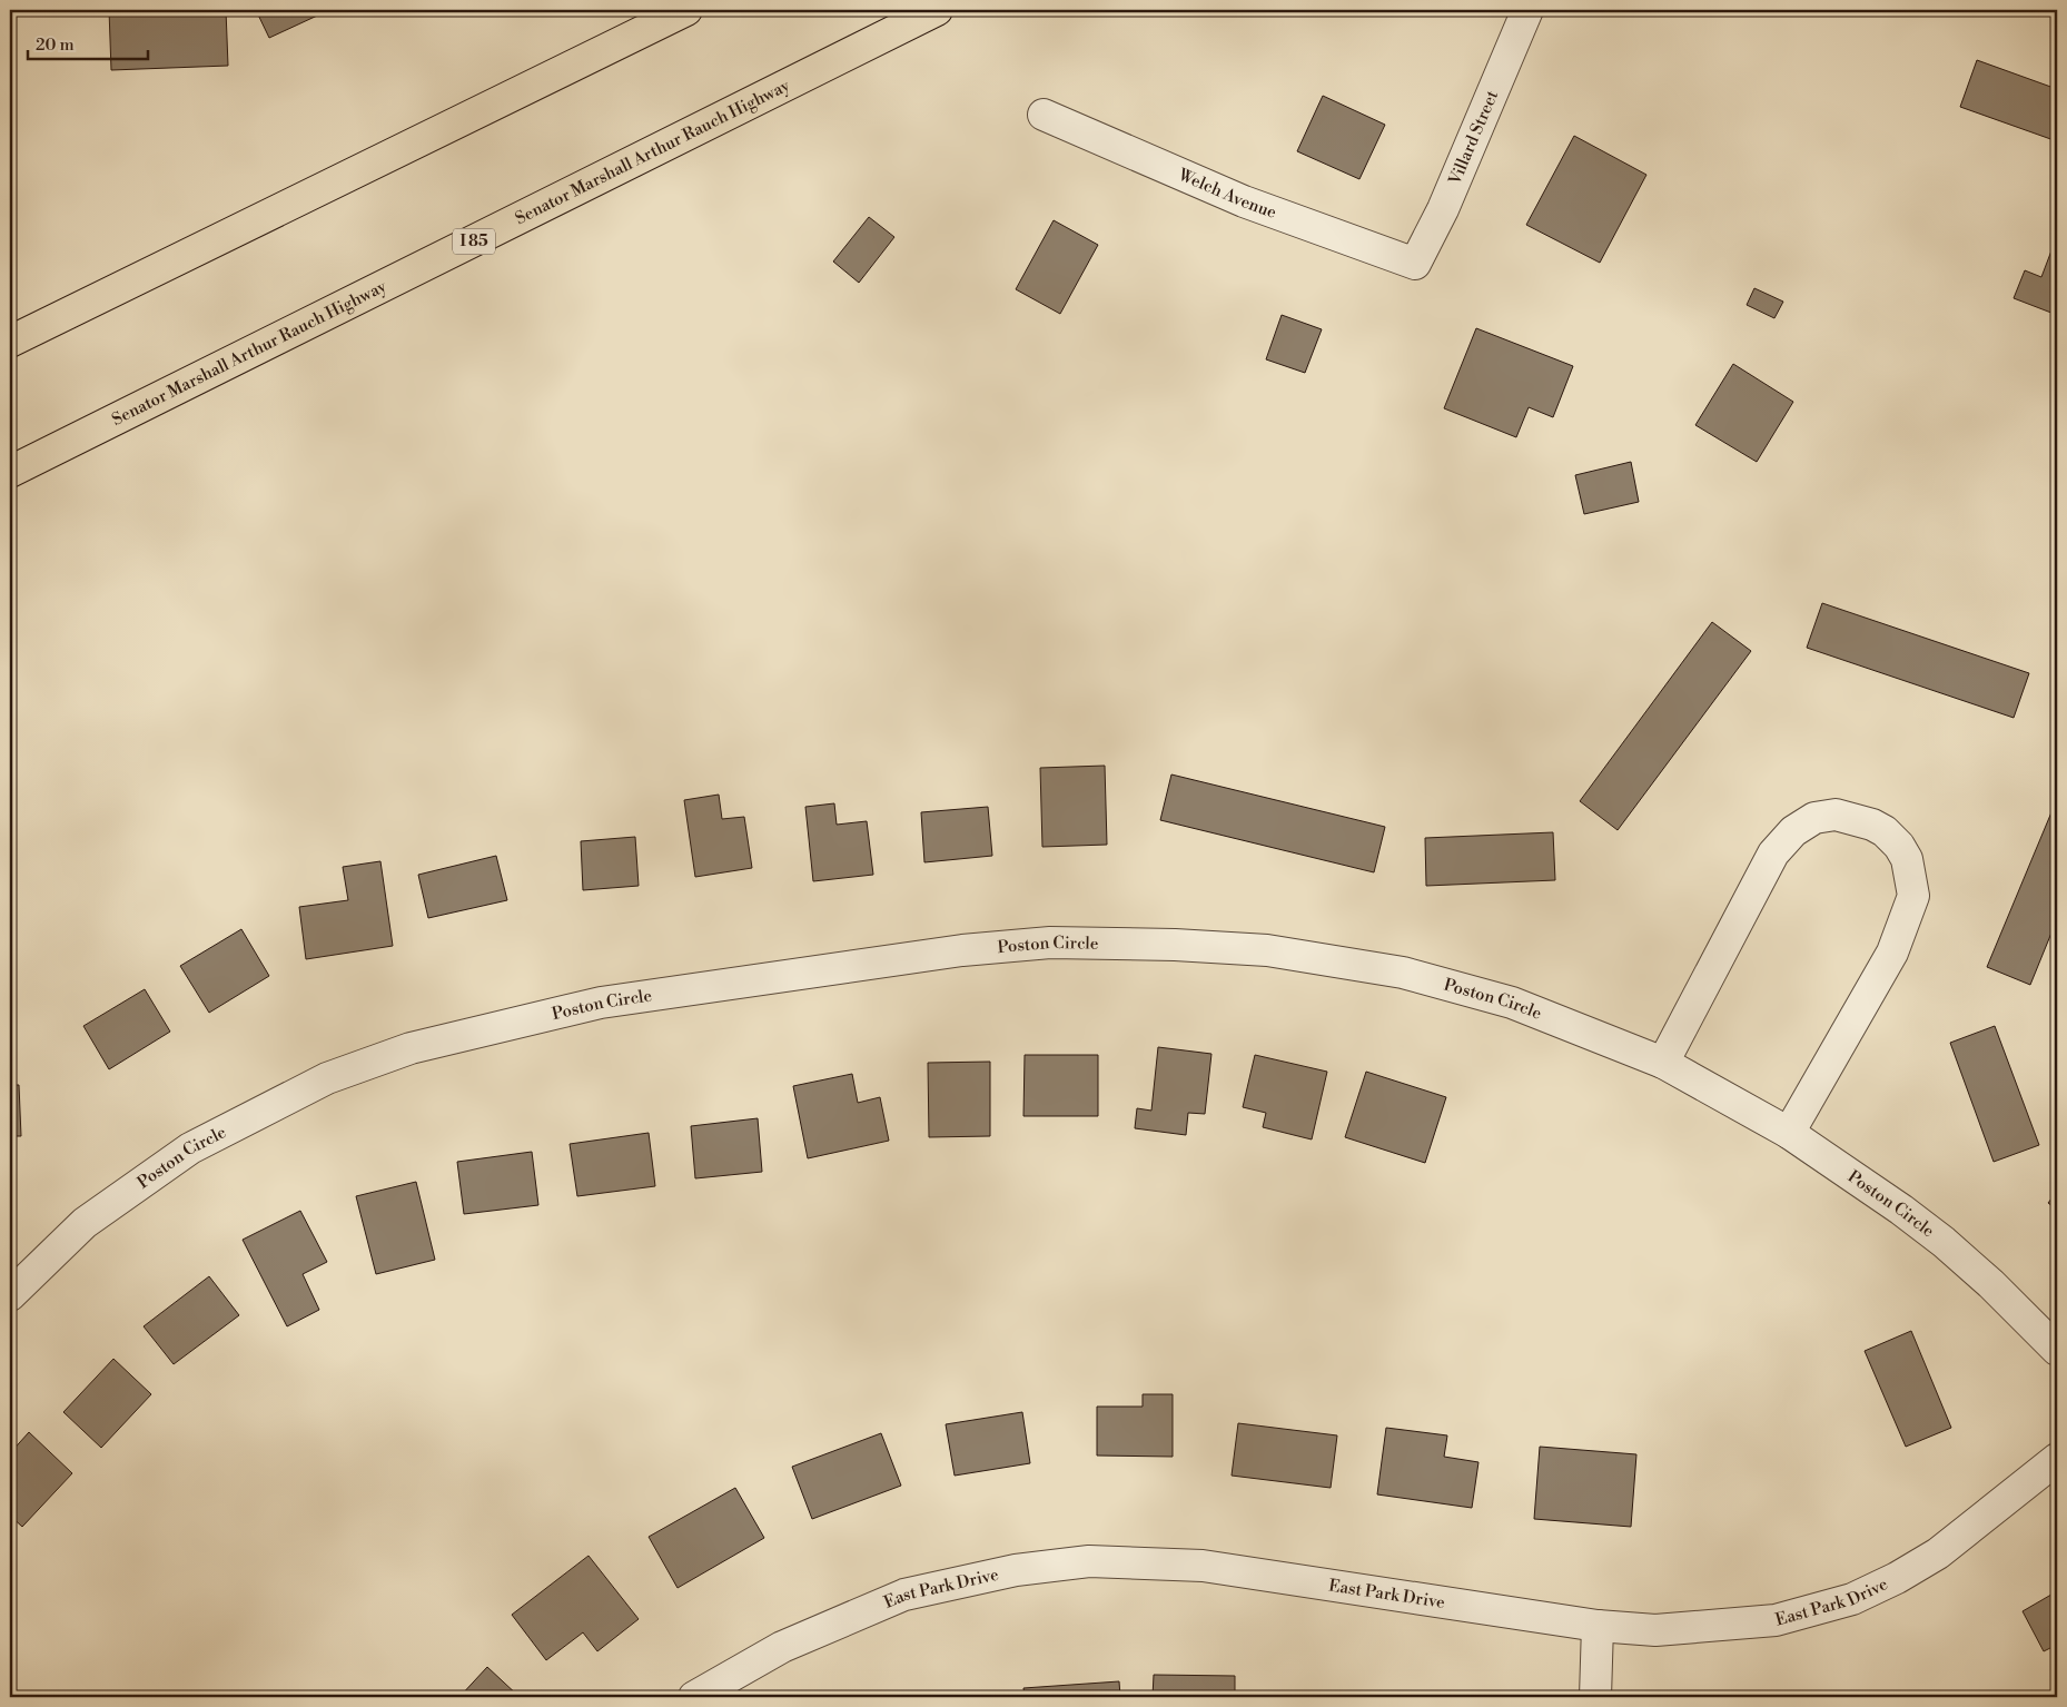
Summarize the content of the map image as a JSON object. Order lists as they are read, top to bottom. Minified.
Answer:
{"streets":{"highway":["Senator Marshall Arthur Rauch Highway","I 85"],"street":["Villard Street","Welch Avenue","Poston Circle","East Park Drive"]},"crossings":[["Villard Street","Welch Avenue"]],"scale_bar":"20 m"}
